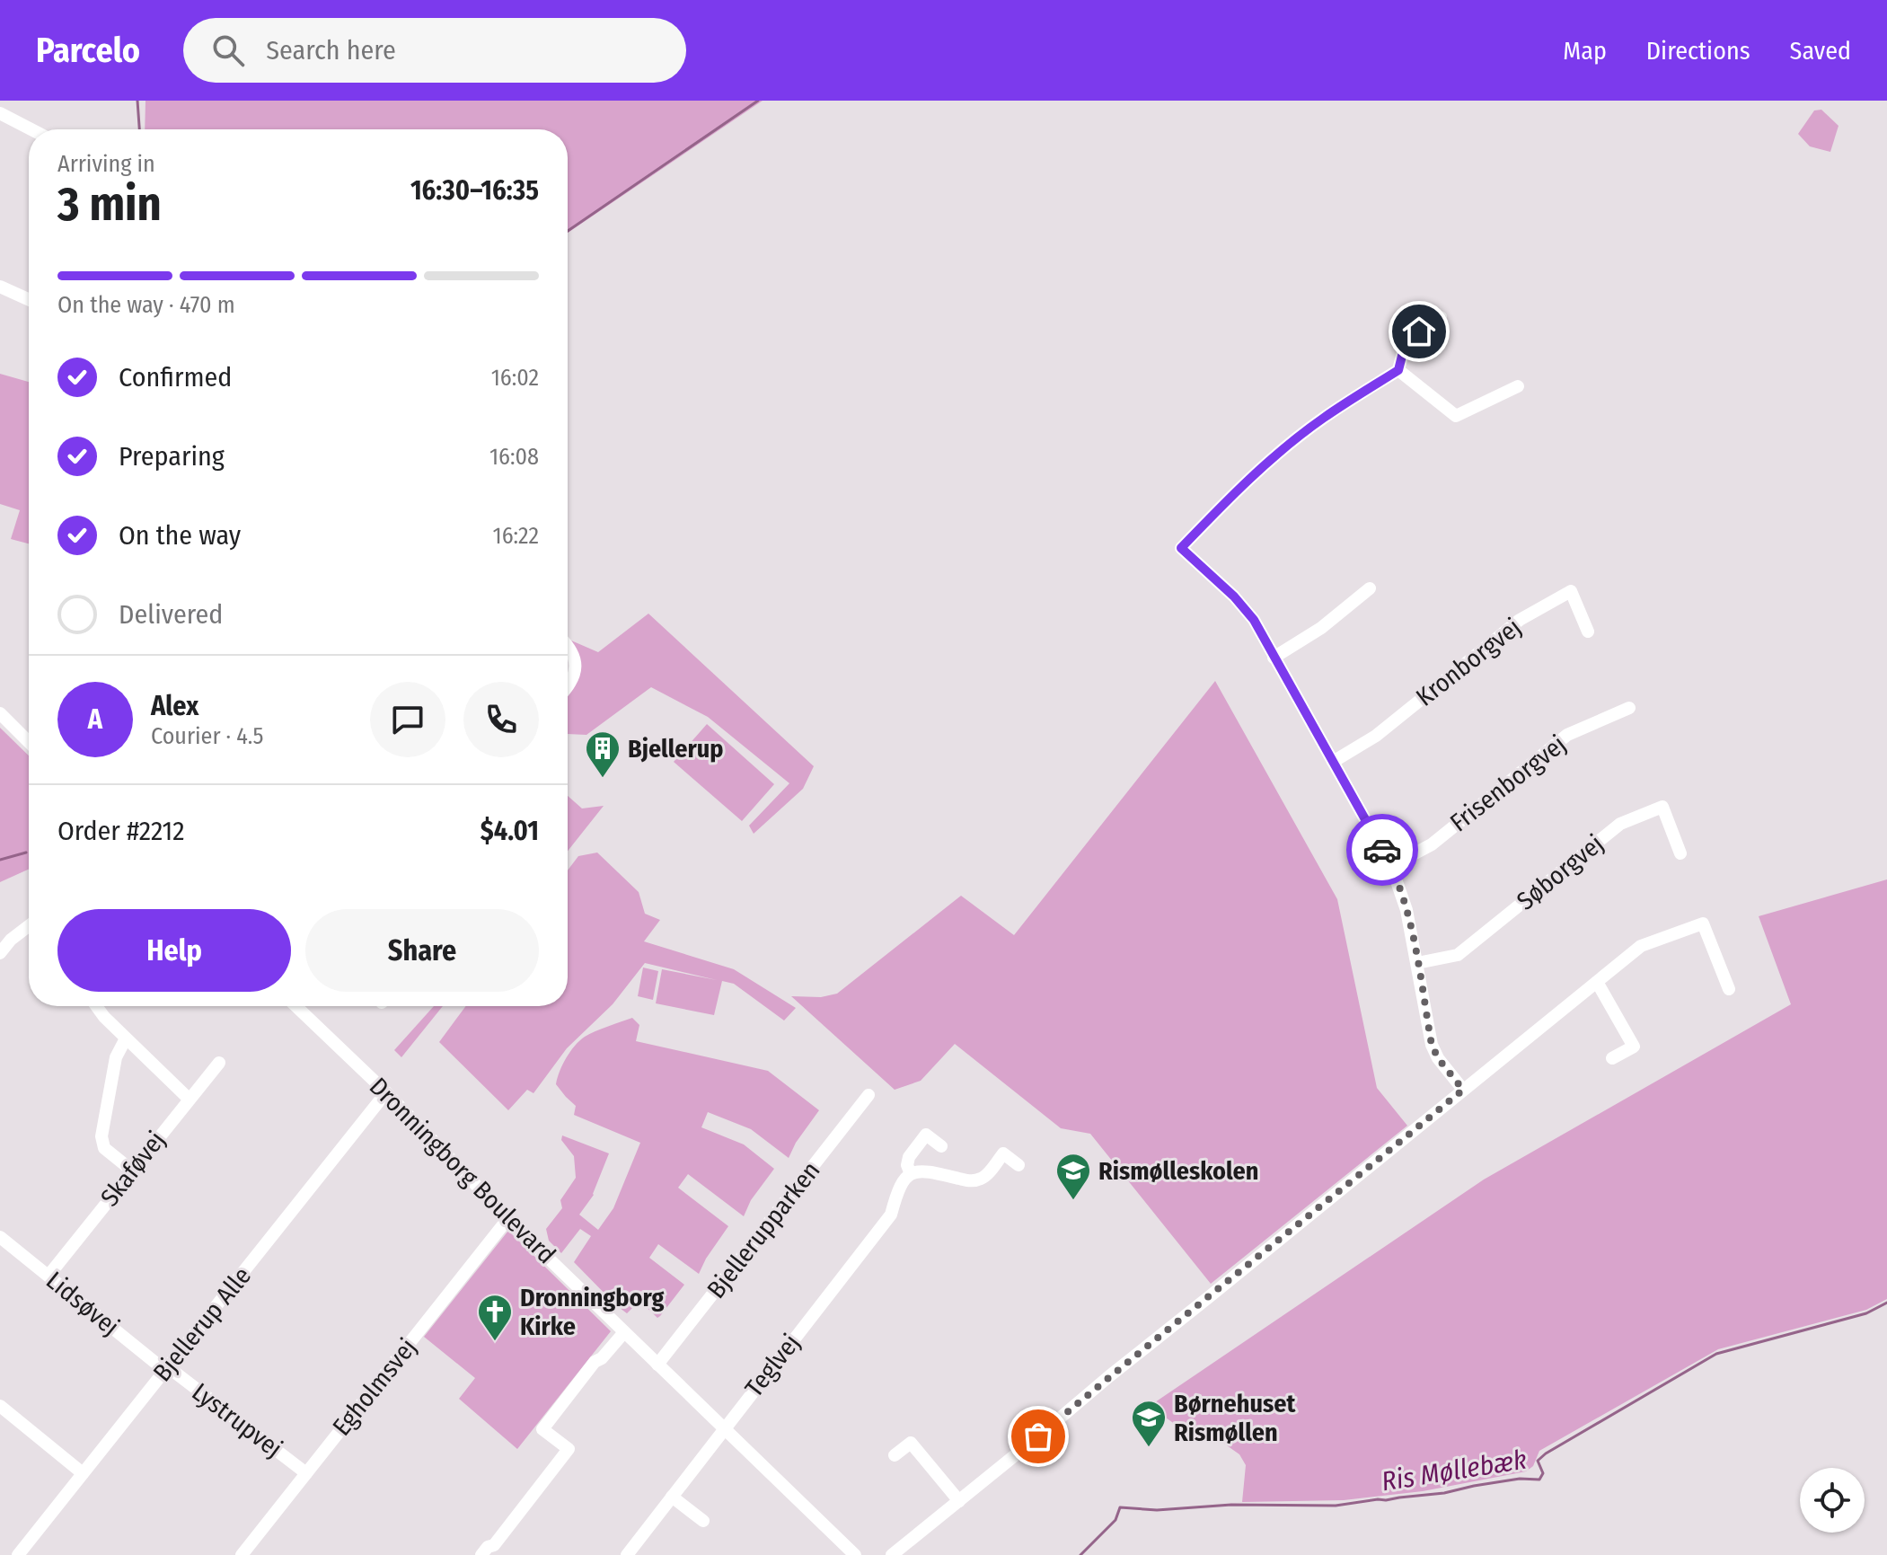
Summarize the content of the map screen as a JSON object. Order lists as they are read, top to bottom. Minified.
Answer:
{"streets":{"street":["Kronborgvej","Frisenborgvej","Søborgvej","Skaføvej","Dronningborg Boulevard","Bjellerupparken","Lidsøvej","Bjellerup Alle","Teglvej","Egholmsvej","Lystrupvej"]},"crossings":[["Skaføvej","Lidsøvej"],["Dronningborg Boulevard","Bjellerupparken"],["Dronningborg Boulevard","Bjellerup Alle"],["Dronningborg Boulevard","Teglvej"],["Dronningborg Boulevard","Egholmsvej"],["Lidsøvej","Bjellerup Alle"],["Lidsøvej","Lystrupvej"],["Bjellerup Alle","Lystrupvej"],["Egholmsvej","Lystrupvej"]],"water":["Ris Møllebæk"],"places":{"building":["Bjellerup"],"school or university":["Rismølleskolen","Børnehuset Rismøllen"],"church":["Dronningborg Kirke"]},"page":{"header":"Parcelo","search":"Search here","nav":["Map","Directions","Saved"],"heading":["3 min","Arriving in","16:30–16:35"],"panel":["Alex","Courier · 4.5","Order #2212","$4.01"],"bar":"On the way · 470 m","list":[["Confirmed","16:02"],["Preparing","16:08"],["On the way","16:22"],"Delivered"],"round":"A","buttons":["Help","Share"]}}
